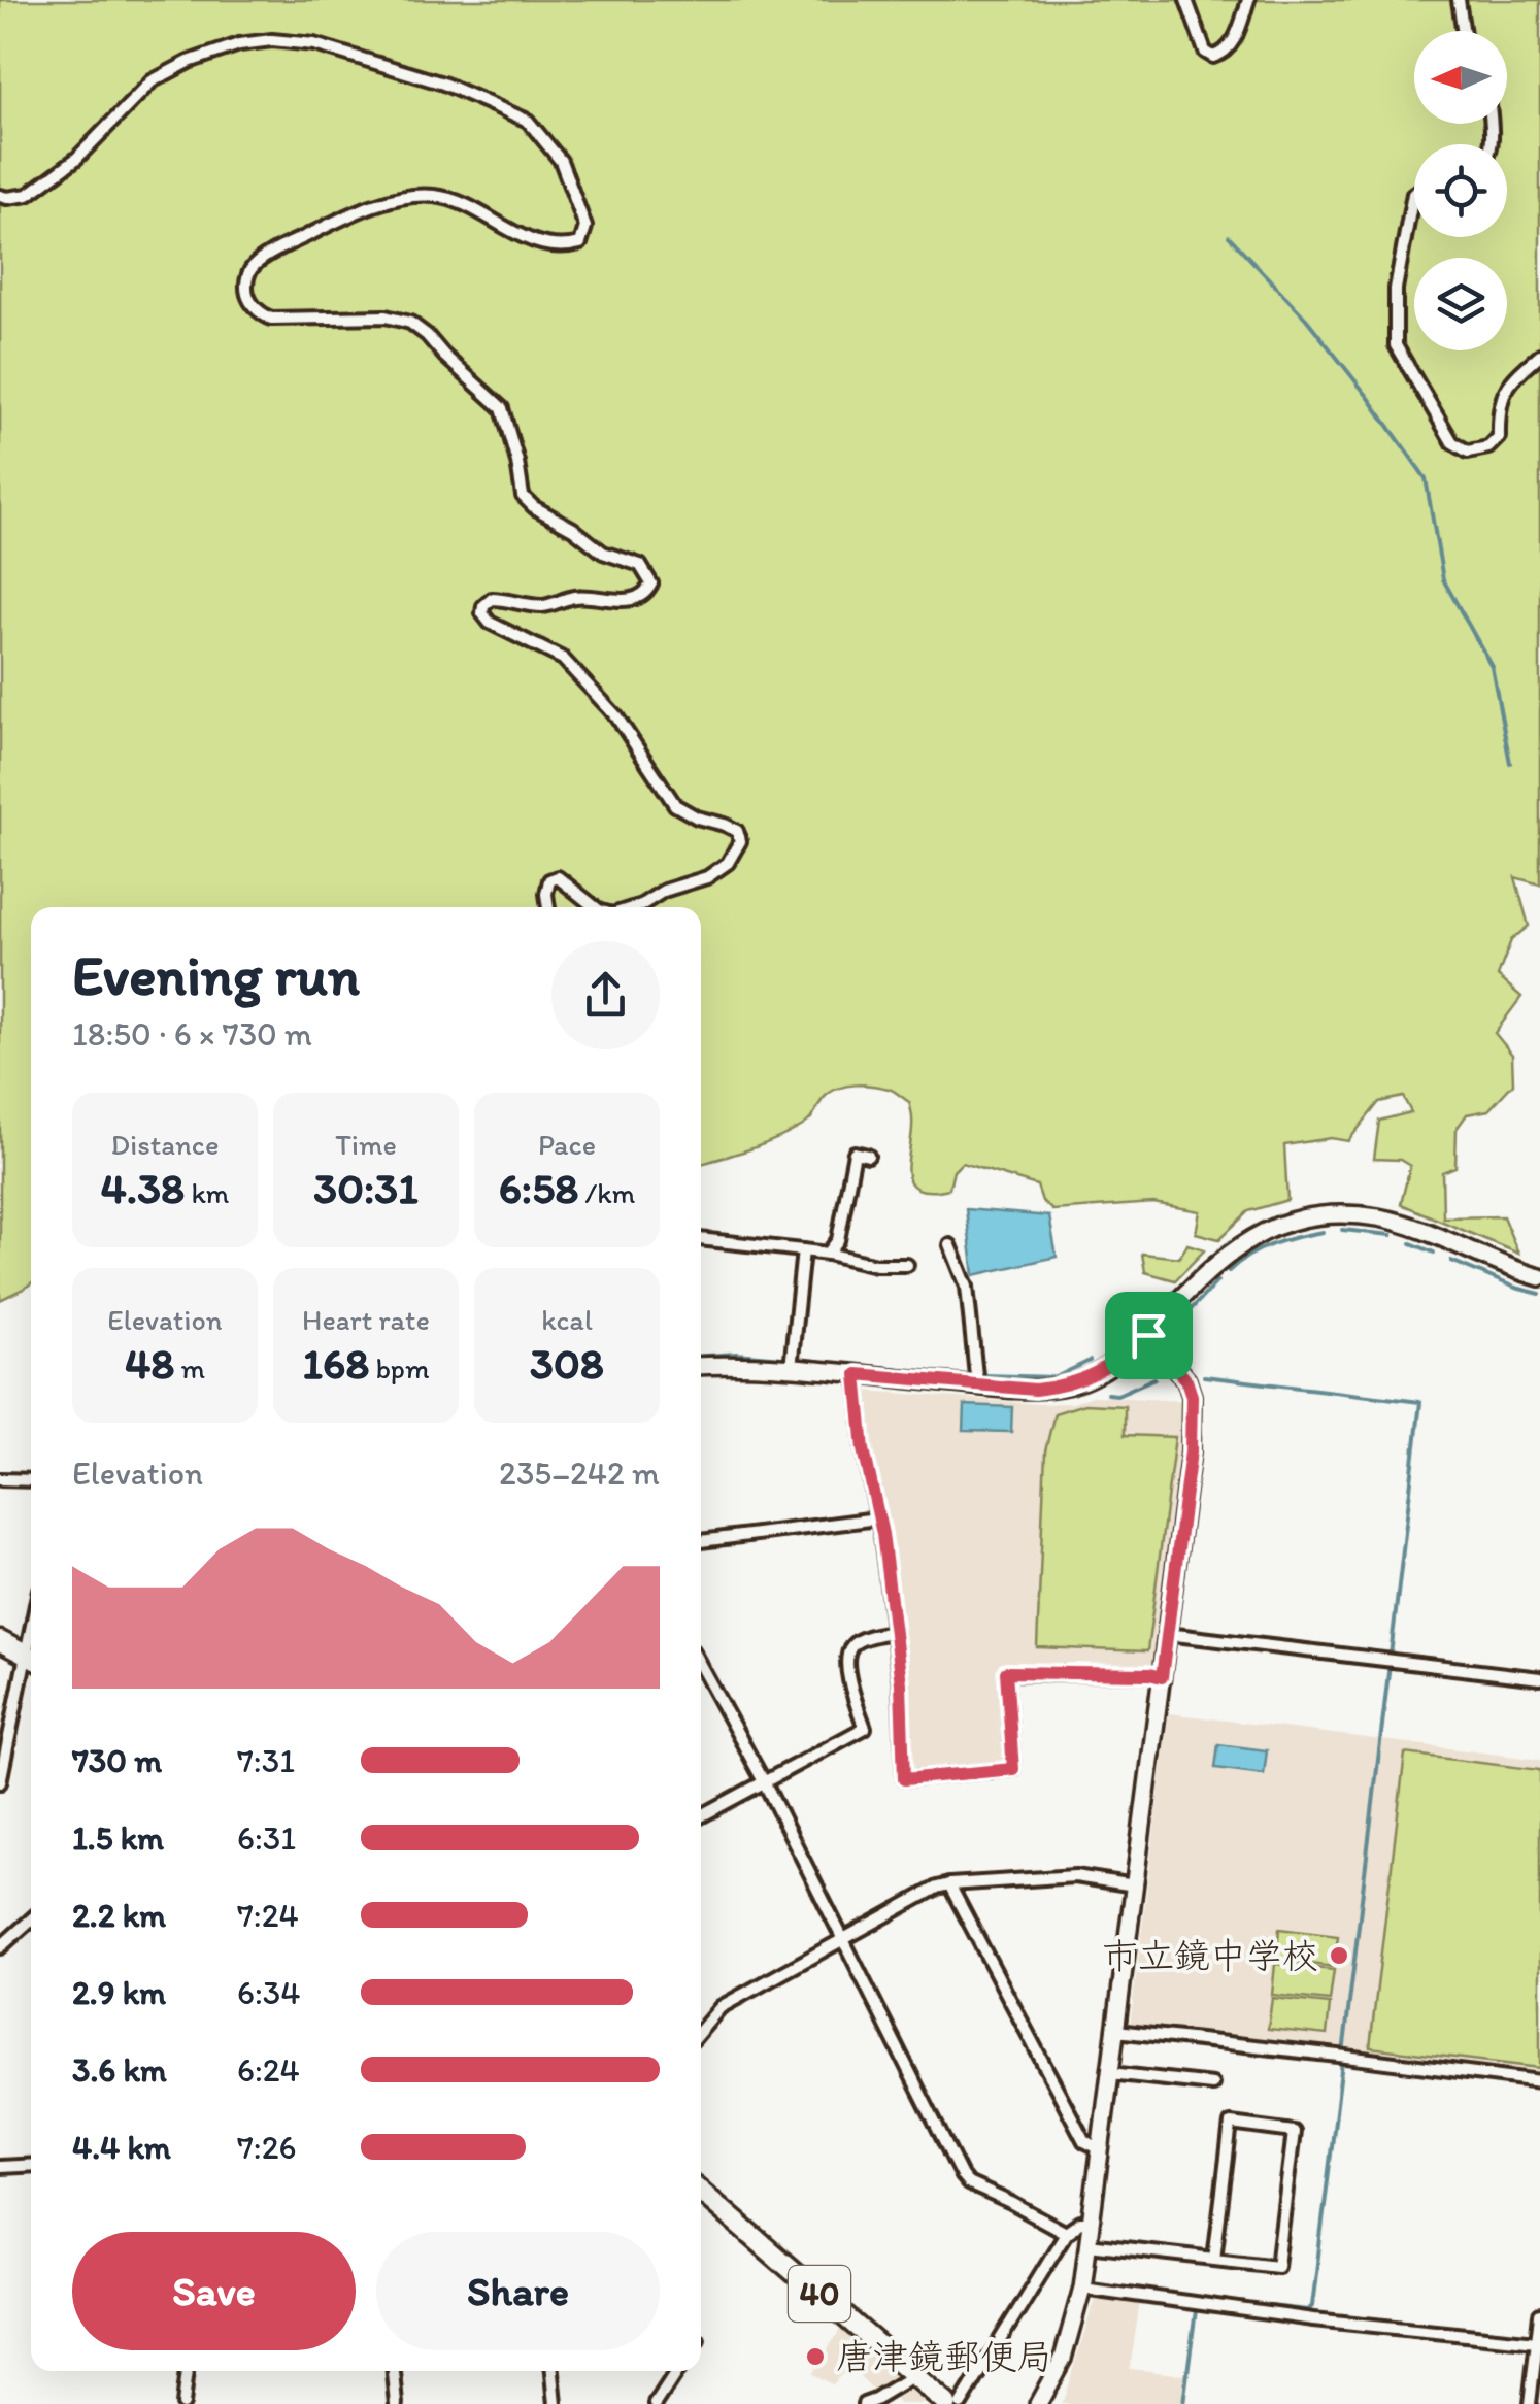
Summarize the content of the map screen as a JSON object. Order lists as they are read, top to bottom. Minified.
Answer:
{"streets":{"main road":["40"]},"places":["市立鏡中学校","唐津鏡郵便局"],"north":"left","page":{"heading":["Evening run","18:50 · 6 × 730 m"],"stats":[["Distance","4.38 km"],["Time","30:31"],["Pace","6:58 /km"],["Elevation","48 m"],["Heart rate","168 bpm"],["kcal","308"]],"chart":["Elevation","235–242 m"],"list":[{"name":"730 m","note":"7:31"},{"name":"1.5 km","note":"6:31"},{"name":"2.2 km","note":"7:24"},{"name":"2.9 km","note":"6:34"},{"name":"3.6 km","note":"6:24"},{"name":"4.4 km","note":"7:26"}],"buttons":["Save","Share"]}}
